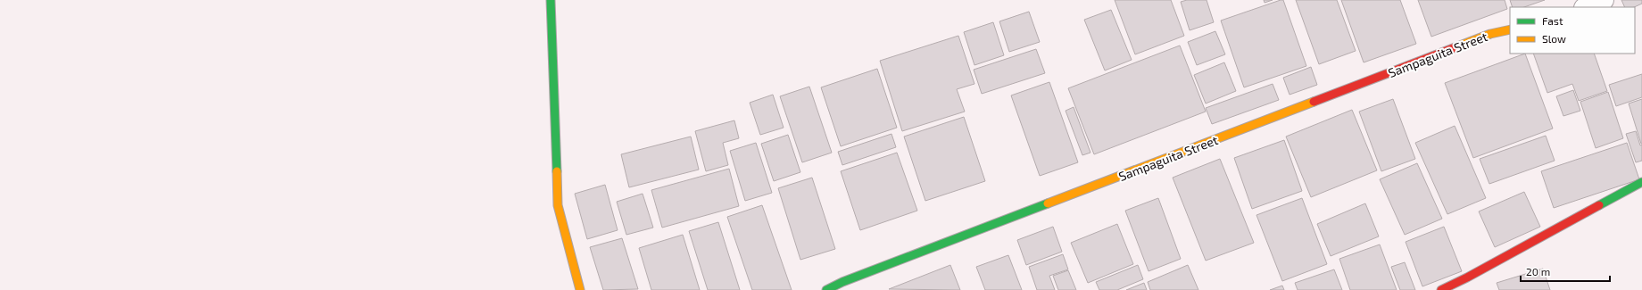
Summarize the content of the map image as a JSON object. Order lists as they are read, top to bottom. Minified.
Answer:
{"streets":{"street":["Sampaguita Street"]},"legend":["Fast","Slow"],"scale_bar":"20 m"}
